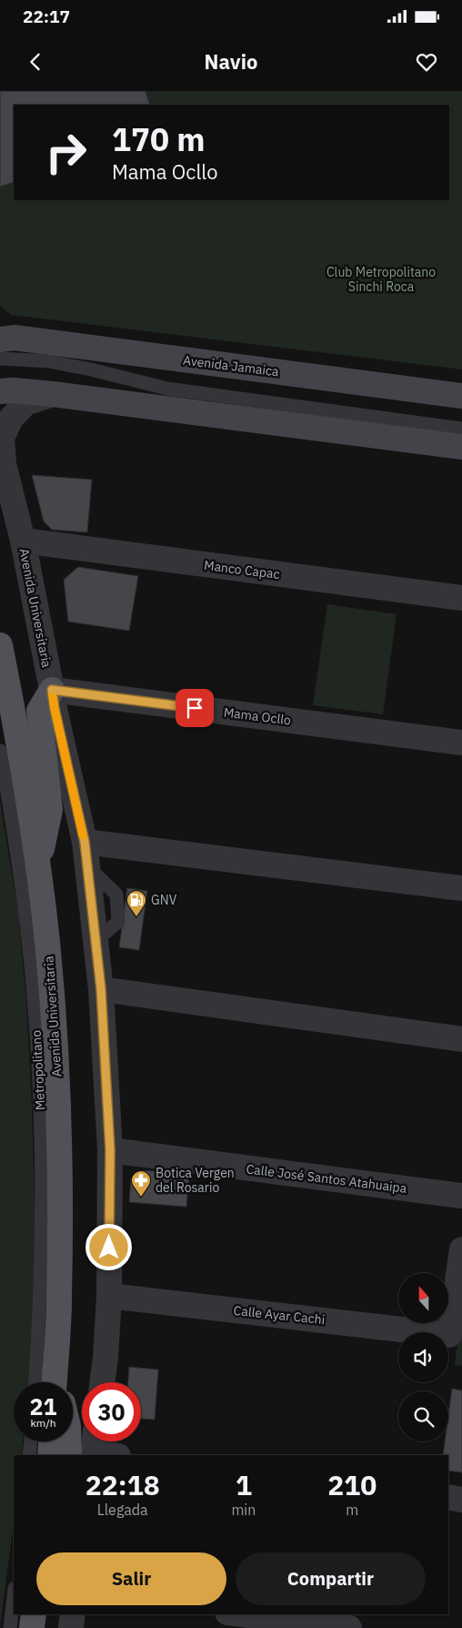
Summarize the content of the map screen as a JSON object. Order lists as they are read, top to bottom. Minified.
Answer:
{"streets":{"main road":["Avenida Jamaica","Avenida Universitaria"],"street":["Manco Capac","Mama Ocllo","Calle José Santos Atahuaipa","Calle Ayar Cachi"],"lane":["Metropolitano"]},"crossings":[["Manco Capac","Avenida Universitaria"],["Avenida Universitaria","Mama Ocllo"],["Avenida Universitaria","Calle José Santos Atahuaipa"],["Avenida Universitaria","Calle Ayar Cachi"]],"parks":["Club Metropolitano Sinchi Roca"],"places":{"fuel station":["GNV"],"pharmacy":["Botica Vergen del Rosario"]},"north":"top","page":{"status":"22:17","header":"Navio","turn":["170 m","Mama Ocllo"],"speed":"21 km/h","limit":"30","eta":["22:18","Llegada","1","min","210","m"],"buttons":["Salir","Compartir"]}}
